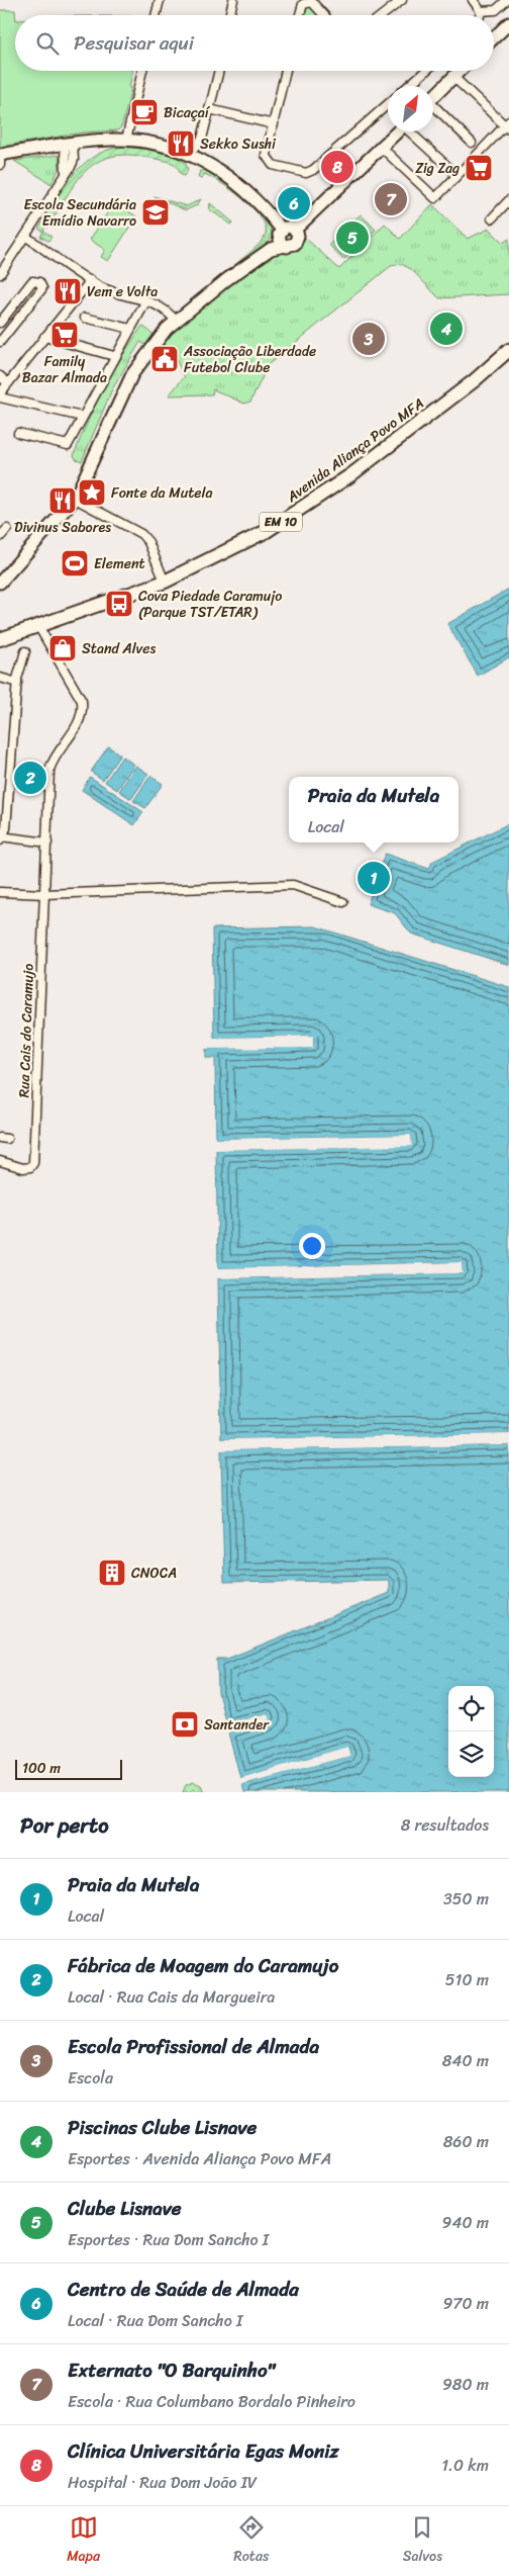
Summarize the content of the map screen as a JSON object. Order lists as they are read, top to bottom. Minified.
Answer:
{"streets":{"main road":["Avenida Aliança Povo MFA","EM 10"],"street":["Rua Cais do Caramujo"]},"crossings":[["Avenida Aliança Povo MFA","Rua Cais do Caramujo"]],"places":{"cafe":["Bicaçaí"],"restaurant":["Sekko Sushi","Vem e Volta","Divinus Sabores"],"supermarket":["Zig Zag","Family Bazar Almada"],"school or university":["Escola Secundária Emídio Navarro"],"public building":["Associação Liberdade Futebol Clube"],"place":["Fonte da Mutela"],"sports":["Element"],"bus stop":["Cova Piedade Caramujo (Parque TST/ETAR)"],"shop":["Stand Alves"],"building":["CNOCA"],"bank":["Santander"]},"scale_bar":"100 m","north":"top right","page":{"search":"Pesquisar aqui","pins":["8","7","6","5","4","3","2","1"],"popup":["Praia da Mutela","Local"],"scale":"100 m","heading":["Por perto","8 resultados"],"list":[{"mark":"1","name":"Praia da Mutela","note":"Local","value":"350 m"},{"mark":"2","name":"Fábrica de Moagem do Caramujo","note":"Local · Rua Cais da Margueira","value":"510 m"},{"mark":"3","name":"Escola Profissional de Almada","note":"Escola","value":"840 m"},{"mark":"4","name":"Piscinas Clube Lisnave","note":"Esportes · Avenida Aliança Povo MFA","value":"860 m"},{"mark":"5","name":"Clube Lisnave","note":"Esportes · Rua Dom Sancho I","value":"940 m"},{"mark":"6","name":"Centro de Saúde de Almada","note":"Local · Rua Dom Sancho I","value":"970 m"},{"mark":"7","name":"Externato \"O Barquinho\"","note":"Escola · Rua Columbano Bordalo Pinheiro","value":"980 m"},{"mark":"8","name":"Clínica Universitária Egas Moniz","note":"Hospital · Rua Dom João IV","value":"1.0 km"}],"nav":["Mapa","Rotas","Salvos"]}}
